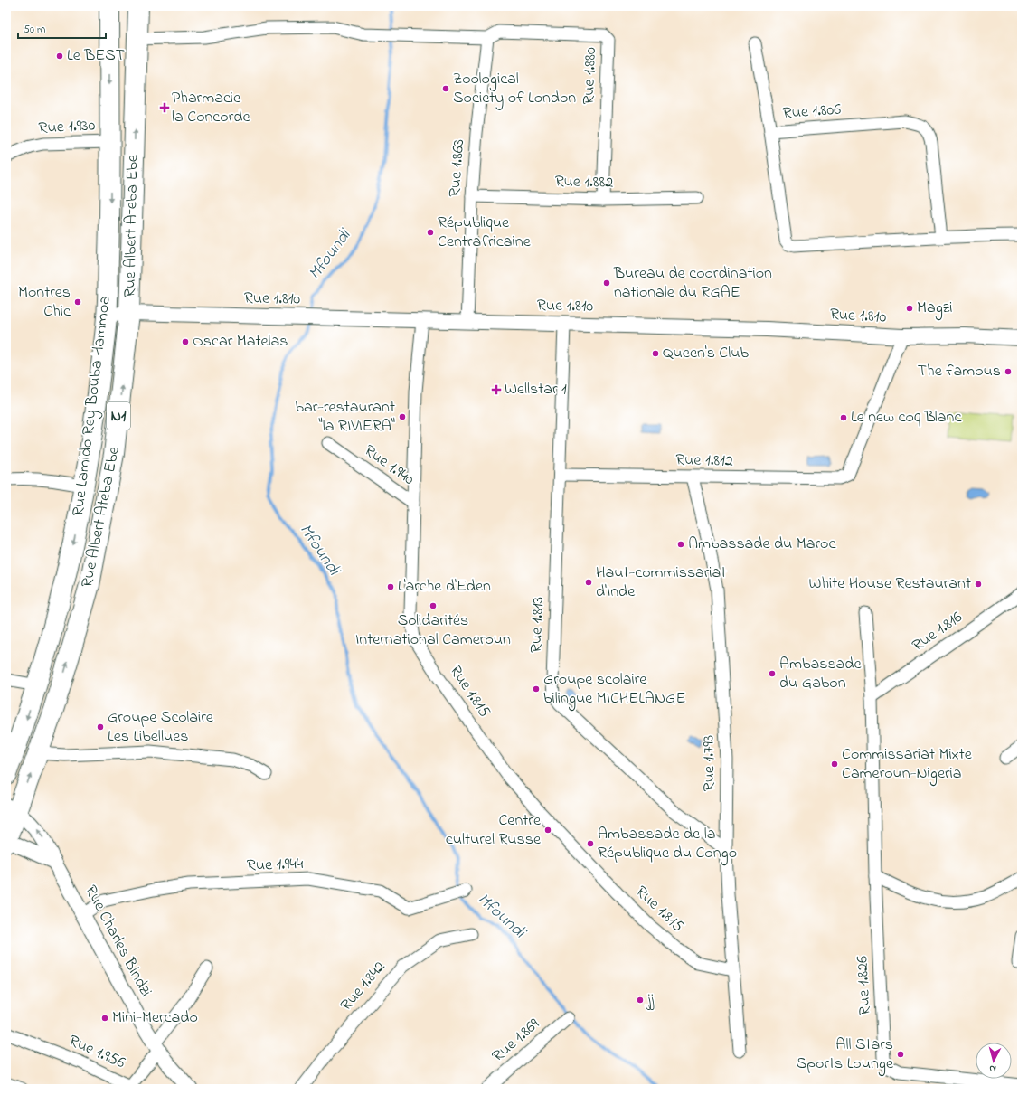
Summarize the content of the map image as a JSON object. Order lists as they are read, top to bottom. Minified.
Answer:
{"streets":{"highway":["Rue Albert Ateba Ebe","Rue Lamido Rey Bouba Hammoa","N1"],"street":["Rue 1.880","Rue 1.806","Rue 1.930","Rue 1.863","Rue 1.882","Rue 1.810","Rue 1.812","Rue 1.940","Rue 1.813","Rue 1.816","Rue 1.815","Rue 1.793","Rue 1.944","Rue Charles Bindzi","Rue 1.826","Rue 1.842","Rue 1.869","Rue 1.956"]},"crossings":[["Rue 1.880","Rue 1.863"],["Rue 1.880","Rue 1.882"],["Rue 1.880","Rue Albert Ateba Ebe"],["Rue 1.930","Rue Lamido Rey Bouba Hammoa"],["Rue 1.863","Rue 1.882"],["Rue 1.863","Rue 1.810"],["Rue Albert Ateba Ebe","Rue 1.810"],["Rue Albert Ateba Ebe","Rue Charles Bindzi"],["Rue 1.810","Rue Lamido Rey Bouba Hammoa"],["Rue 1.810","Rue 1.812"],["Rue 1.810","Rue 1.813"],["Rue 1.810","Rue 1.815"],["Rue 1.812","Rue 1.813"],["Rue 1.812","Rue 1.793"],["Rue 1.940","Rue 1.815"],["Rue 1.813","Rue 1.793"],["Rue 1.816","Rue 1.826"],["Rue 1.815","Rue 1.793"],["Rue 1.944","Rue Charles Bindzi"],["Rue Charles Bindzi","Rue 1.956"]],"one_way":["Rue Albert Ateba Ebe","Rue Lamido Rey Bouba Hammoa"],"water":["Mfoundi"],"places":{"other":["Le BEST","Zoological Society of London","République Centrafricaine","Bureau de coordination nationale du RGAE","Montres Chic","Magzi","Oscar Matelas","Queen's Club","The famous","bar-restaurant \"la RIVIERA\"","Le new coq Blanc","Ambassade du Maroc","Haut-commissariat d'Inde","White House Restaurant","L'arche d'Eden","Solidarités International Cameroun","Ambassade du Gabon","Groupe scolaire bilingue MICHELANGE","Groupe Scolaire Les Libellues","Commissariat Mixte Cameroun-Nigeria","Centre culturel Russe","Ambassade de la République du Congo","jj","Mini-Mercado","All Stars Sports Lounge"],"health":["Pharmacie la Concorde","Wellstar 1"]},"scale_bar":"50 m","north":"bottom"}
